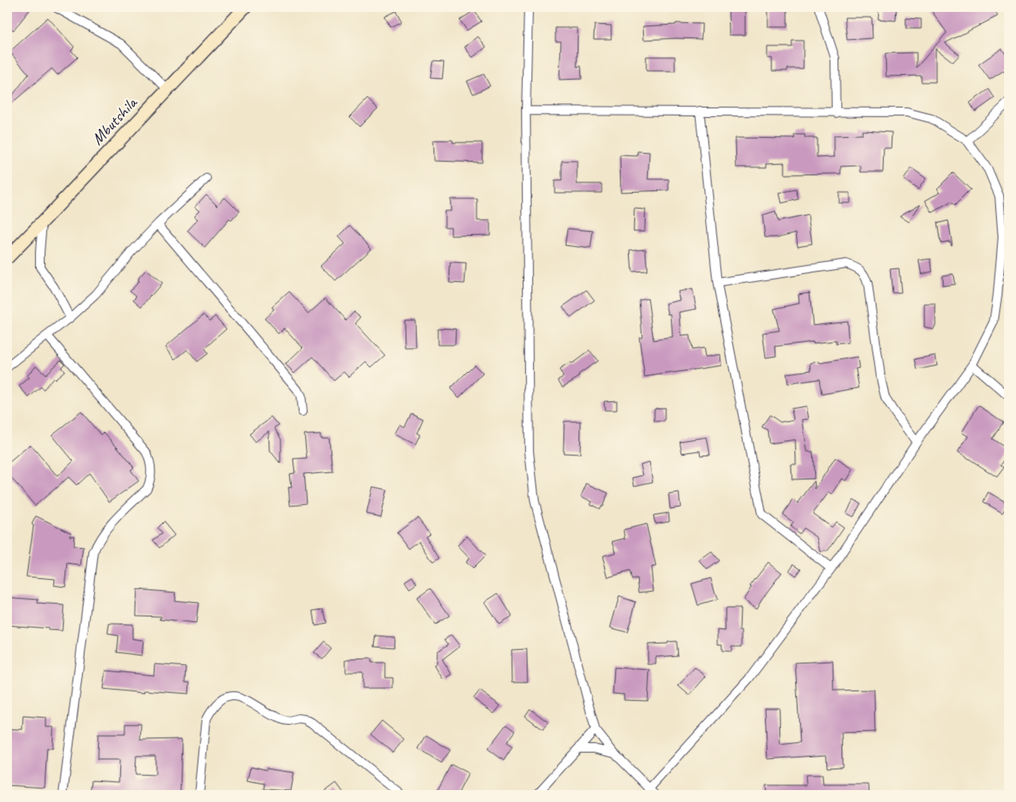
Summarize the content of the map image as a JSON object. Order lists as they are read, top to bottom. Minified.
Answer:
{"streets":{"street":["Mbutshila"]}}
